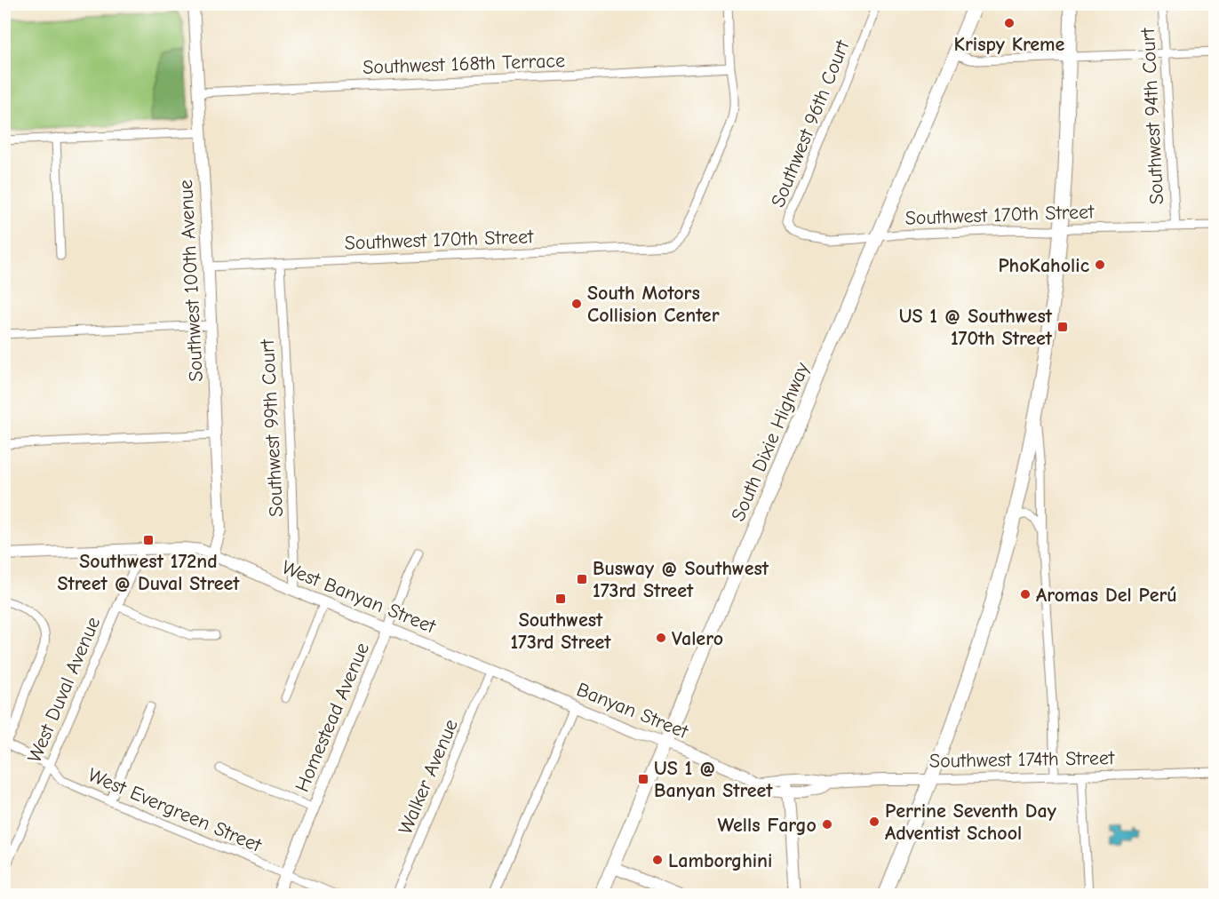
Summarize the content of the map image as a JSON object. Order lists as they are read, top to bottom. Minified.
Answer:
{"streets":{"highway":["South Dixie Highway"],"street":["Southwest 168th Terrace","Southwest 94th Court","Southwest 96th Court","Southwest 170th Street","Southwest 100th Avenue","Southwest 99th Court","West Banyan Street","West Duval Avenue","Banyan Street","Homestead Avenue","Southwest 174th Street","Walker Avenue","West Evergreen Street"]},"crossings":[["Southwest 168th Terrace","Southwest 170th Street"],["Southwest 168th Terrace","Southwest 100th Avenue"],["Southwest 94th Court","Southwest 170th Street"],["Southwest 96th Court","Southwest 170th Street"],["Southwest 170th Street","Southwest 100th Avenue"],["Southwest 170th Street","Southwest 99th Court"],["Southwest 170th Street","South Dixie Highway"],["Southwest 100th Avenue","West Banyan Street"],["Southwest 99th Court","West Banyan Street"],["South Dixie Highway","Banyan Street"],["West Banyan Street","West Duval Avenue"],["West Banyan Street","Banyan Street"],["West Banyan Street","Homestead Avenue"],["West Banyan Street","Walker Avenue"],["West Duval Avenue","West Evergreen Street"],["Banyan Street","Southwest 174th Street"],["Banyan Street","Walker Avenue"],["Homestead Avenue","West Evergreen Street"]],"places":{"other":["Krispy Kreme","PhoKaholic","South Motors Collision Center","Aromas Del Perú","Valero","Perrine Seventh Day Adventist School","Wells Fargo","Lamborghini"],"transit":["US 1 @ Southwest 170th Street","Southwest 172nd Street @ Duval Street","Busway @ Southwest 173rd Street","Southwest 173rd Street","US 1 @ Banyan Street"]}}
